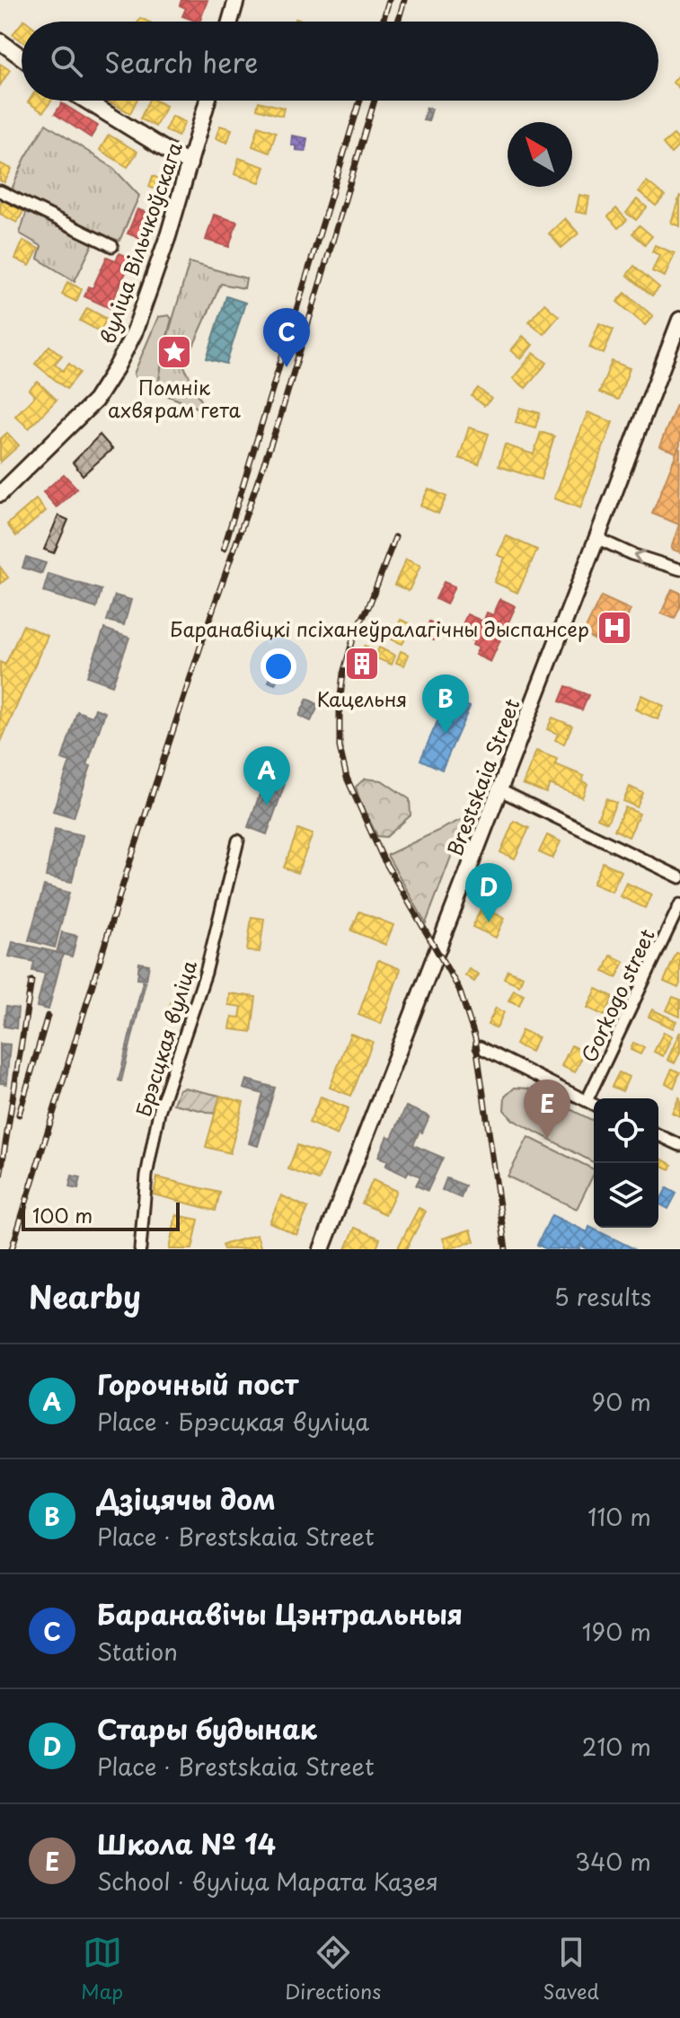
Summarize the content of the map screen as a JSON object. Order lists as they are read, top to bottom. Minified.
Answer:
{"streets":{"main road":["вуліца Вільчкоўскага","Brestskaia Street"],"street":["Gorkogo street","Брэсцкая вуліца"]},"places":{"place":["Помнік ахвярам гета"],"hospital":["Баранавіцкі псіханеўралагічны дыспансер"],"building":["Кацельня"]},"scale_bar":"100 m","north":"top left","page":{"search":"Search here","pins":["C","B","A","D","E"],"scale":"100 m","heading":["Nearby","5 results"],"list":[{"mark":"A","name":"Горочный пост","note":"Place · Брэсцкая вуліца","value":"90 m"},{"mark":"B","name":"Дзіцячы дом","note":"Place · Brestskaia Street","value":"110 m"},{"mark":"C","name":"Баранавічы Цэнтральныя","note":"Station","value":"190 m"},{"mark":"D","name":"Стары будынак","note":"Place · Brestskaia Street","value":"210 m"},{"mark":"E","name":"Школа № 14","note":"School · вуліца Марата Казея","value":"340 m"}],"nav":["Map","Directions","Saved"]}}
